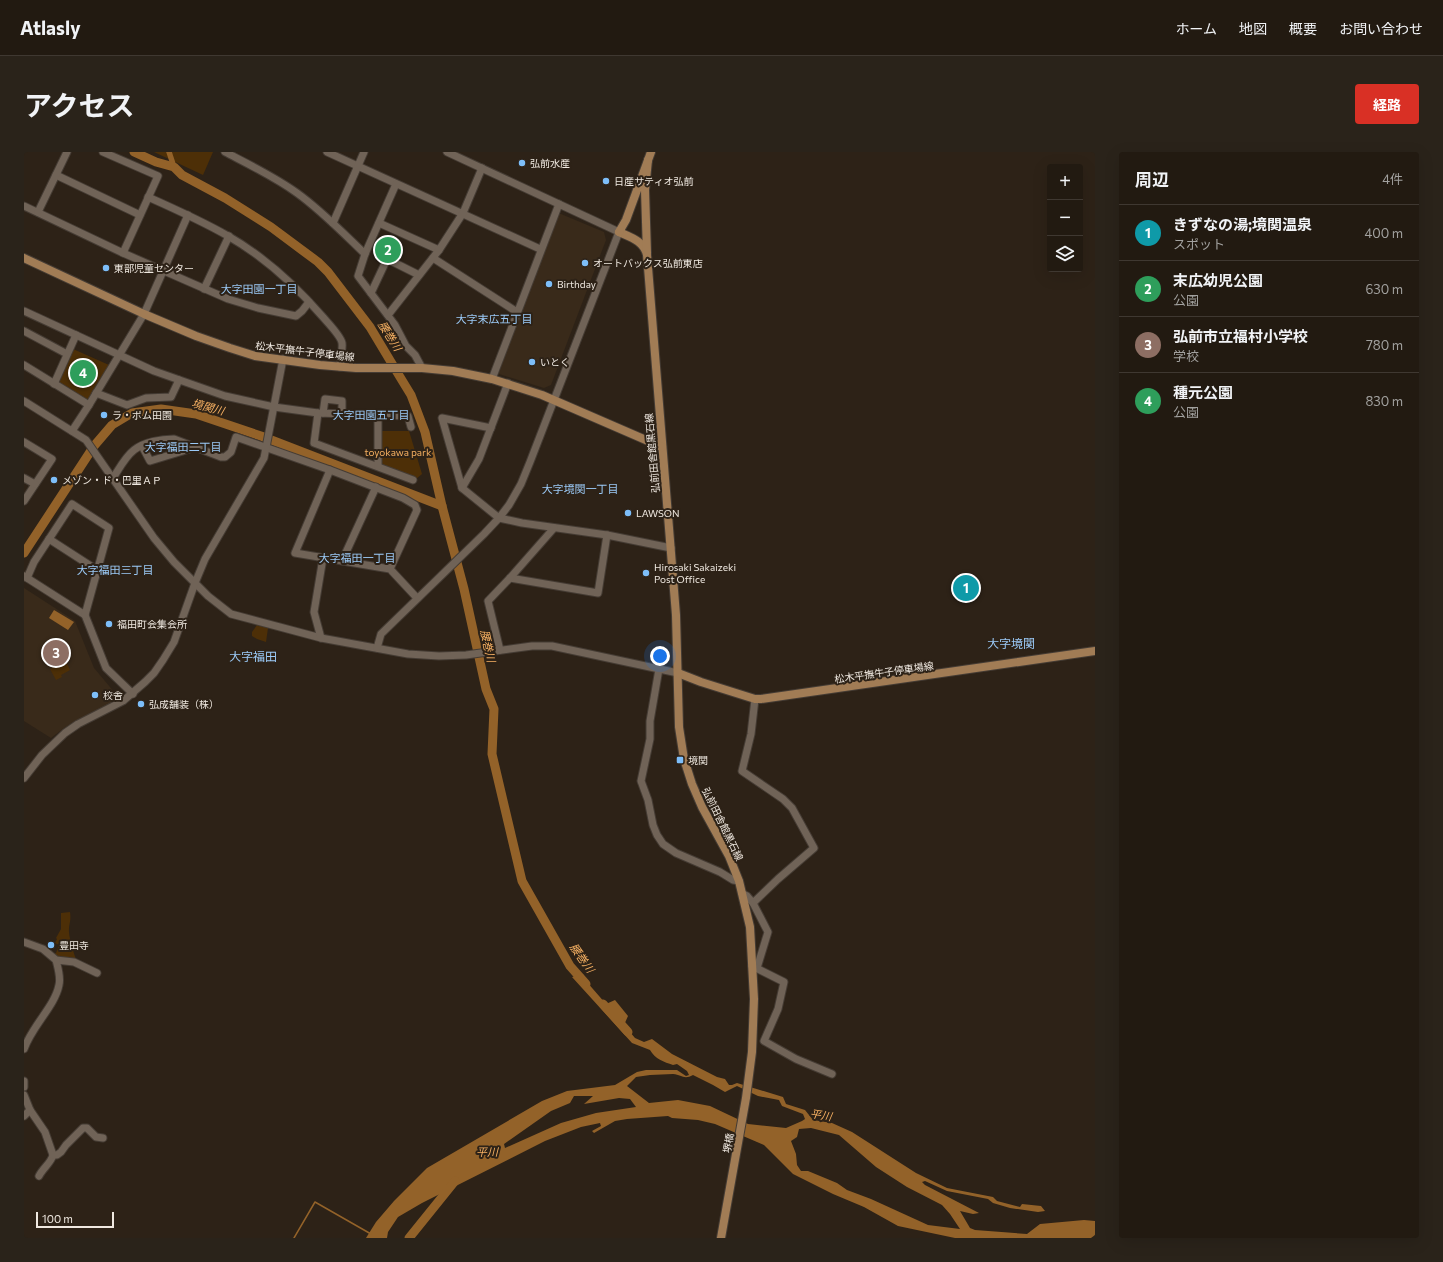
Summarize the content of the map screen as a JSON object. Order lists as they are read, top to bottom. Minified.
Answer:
{"streets":{"main road":["松木平撫牛子停車場線","弘前田舎館黒石線","堺橋"]},"crossings":[["松木平撫牛子停車場線","弘前田舎館黒石線"],["弘前田舎館黒石線","堺橋"]],"districts":["大字田園一丁目","大字末広五丁目","大字田園五丁目","大字福田二丁目","大字境関一丁目","大字福田一丁目","大字福田三丁目","大字境関","大字福田"],"water":["腰巻川","境関川","平川"],"parks":["toyokawa park"],"places":{"other":["弘前水産","日産サティオ弘前","オートバックス弘前東店","東部児童センター","Birthday","いとく","ラ・ポム田園","メゾン・ド・巴里ＡＰ","LAWSON","Hirosaki Sakaizeki Post Office","福田町会集会所","校舎","弘成舗装（株）","豊田寺"],"transit":["境関"]},"scale_bar":"100 m","page":{"header":"Atlasly","nav":["ホーム","地図","概要","お問い合わせ"],"title":"アクセス","buttons":"経路","heading":["周辺","4件"],"map_buttons":["+","−"],"list":[{"mark":"1","name":"きずなの湯;境関温泉","note":"スポット","value":"400 m"},{"mark":"2","name":"末広幼児公園","note":"公園","value":"630 m"},{"mark":"3","name":"弘前市立福村小学校","note":"学校","value":"780 m"},{"mark":"4","name":"種元公園","note":"公園","value":"830 m"}],"pins":["2","4","1","3"],"scale":"100 m"}}
